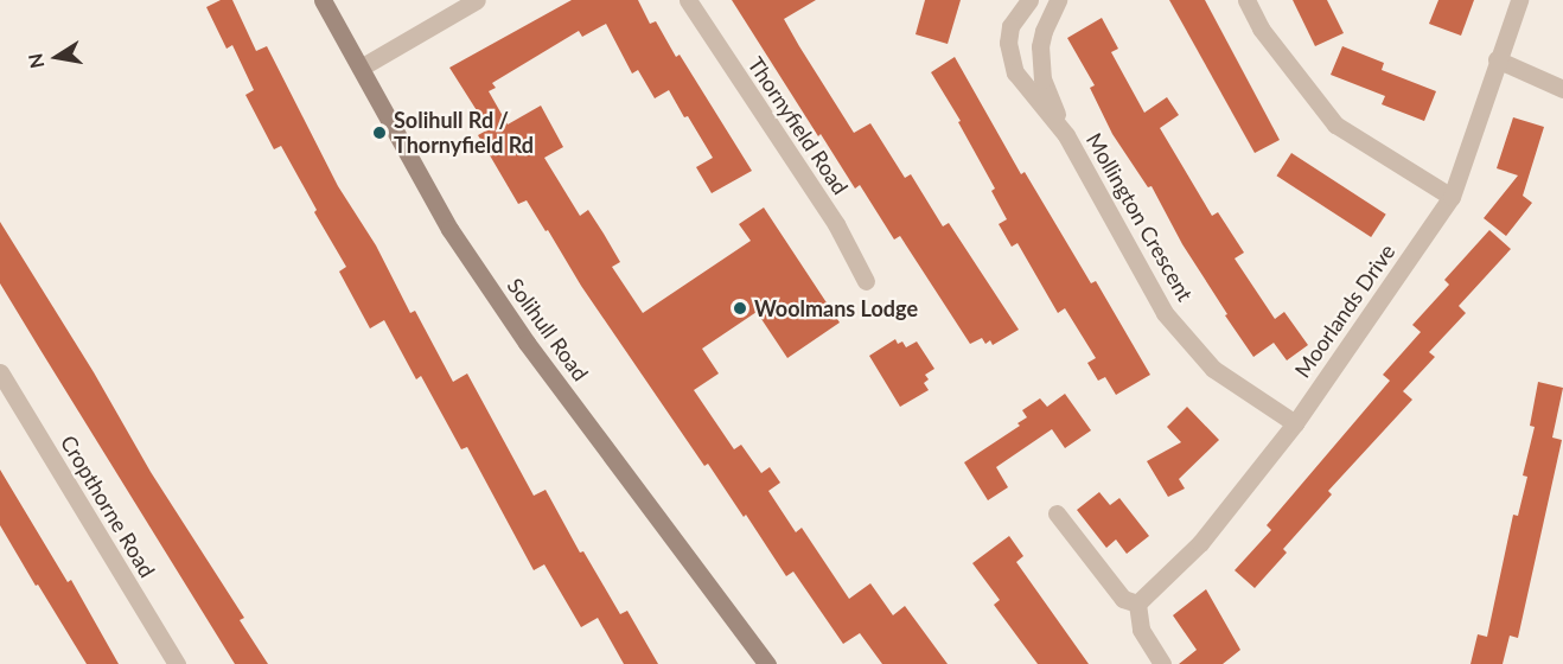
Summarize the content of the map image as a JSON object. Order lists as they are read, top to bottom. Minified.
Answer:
{"streets":{"street":["Thornyfield Road","Mollington Crescent","Moorlands Drive","Solihull Road","Cropthorne Road"]},"crossings":[["Mollington Crescent","Moorlands Drive"]],"places":["Solihull Rd / Thornyfield Rd","Woolmans Lodge"],"north":"left"}
